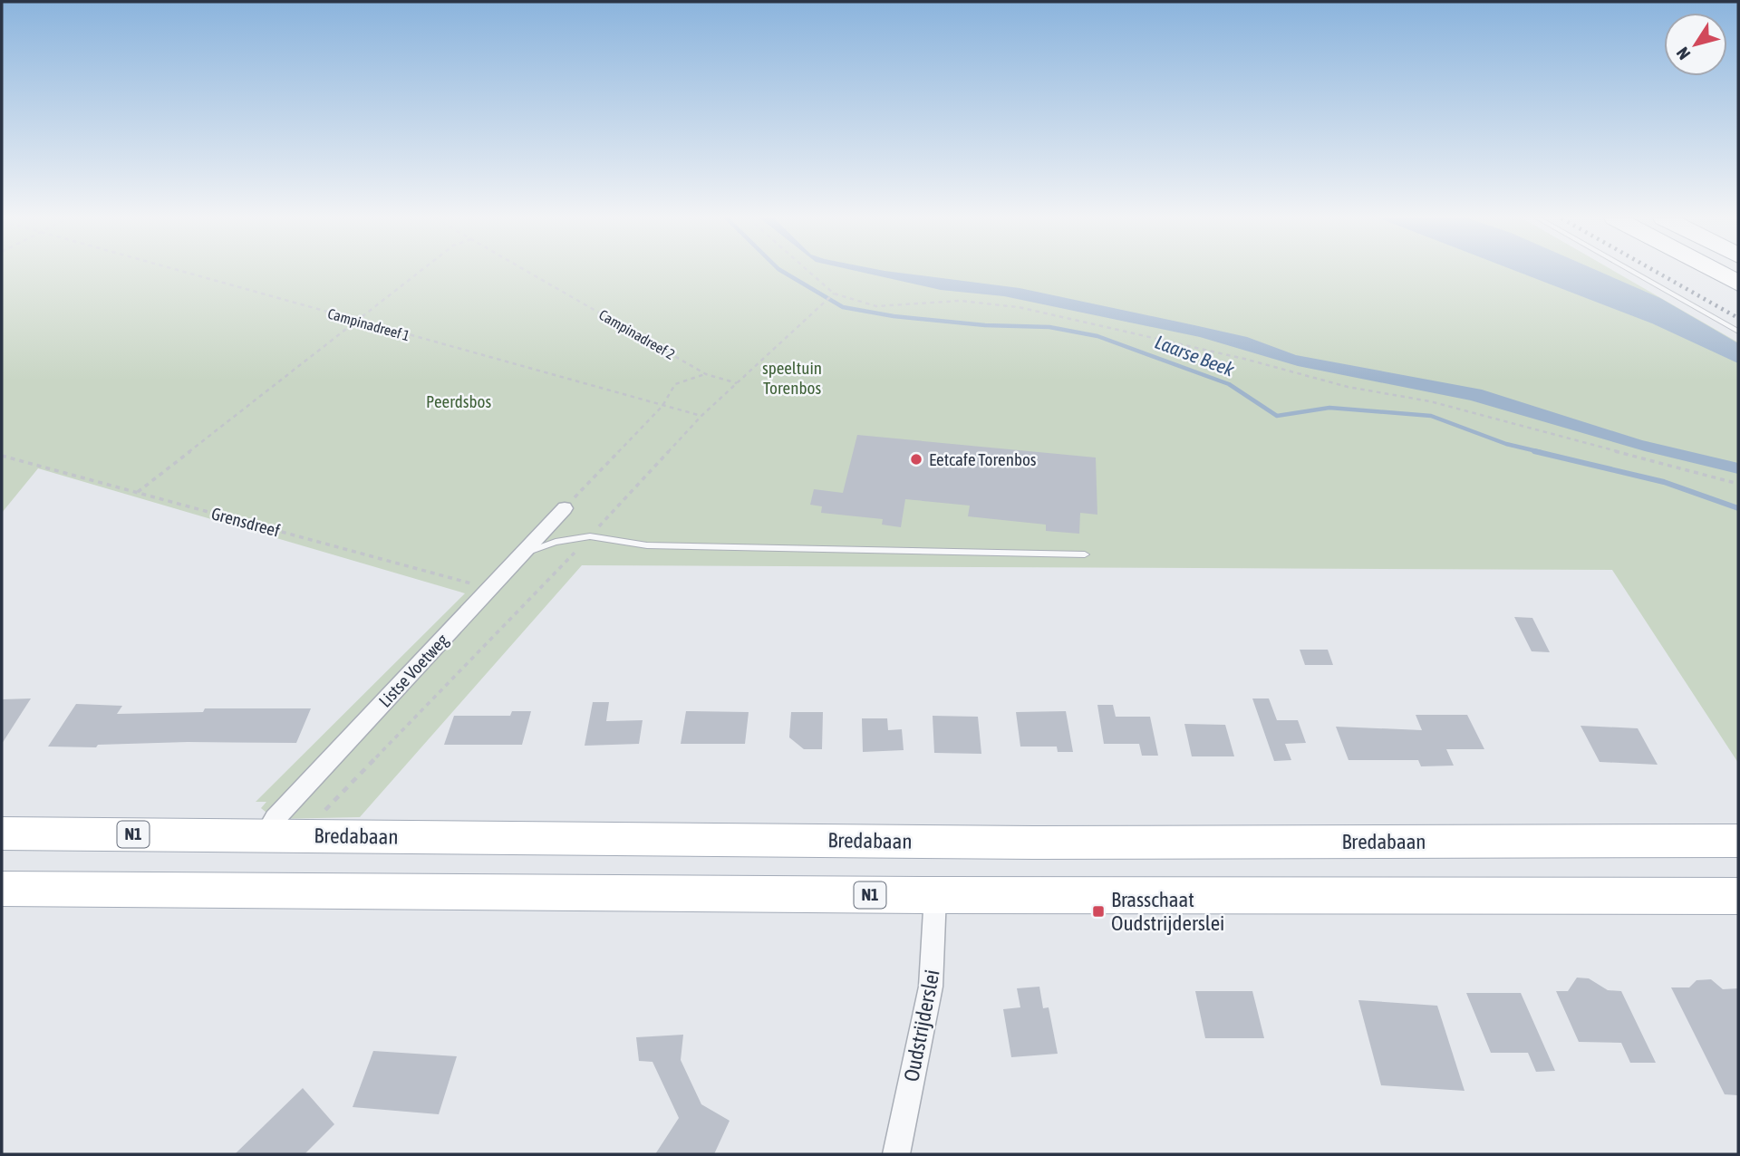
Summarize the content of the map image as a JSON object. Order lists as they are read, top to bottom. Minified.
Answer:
{"streets":{"main road":["N1","Bredabaan"],"street":["Listse Voetweg","Oudstrijderslei"],"path":["Campinadreef 1","Campinadreef 2","Grensdreef"]},"crossings":[["Grensdreef","Listse Voetweg"],["Listse Voetweg","Bredabaan"],["N1","Oudstrijderslei"]],"water":["Laarse Beek"],"parks":["speeltuin Torenbos","Peerdsbos"],"places":{"other":["Eetcafe Torenbos"],"transit":["Brasschaat Oudstrijderslei"]},"north":"bottom left"}
